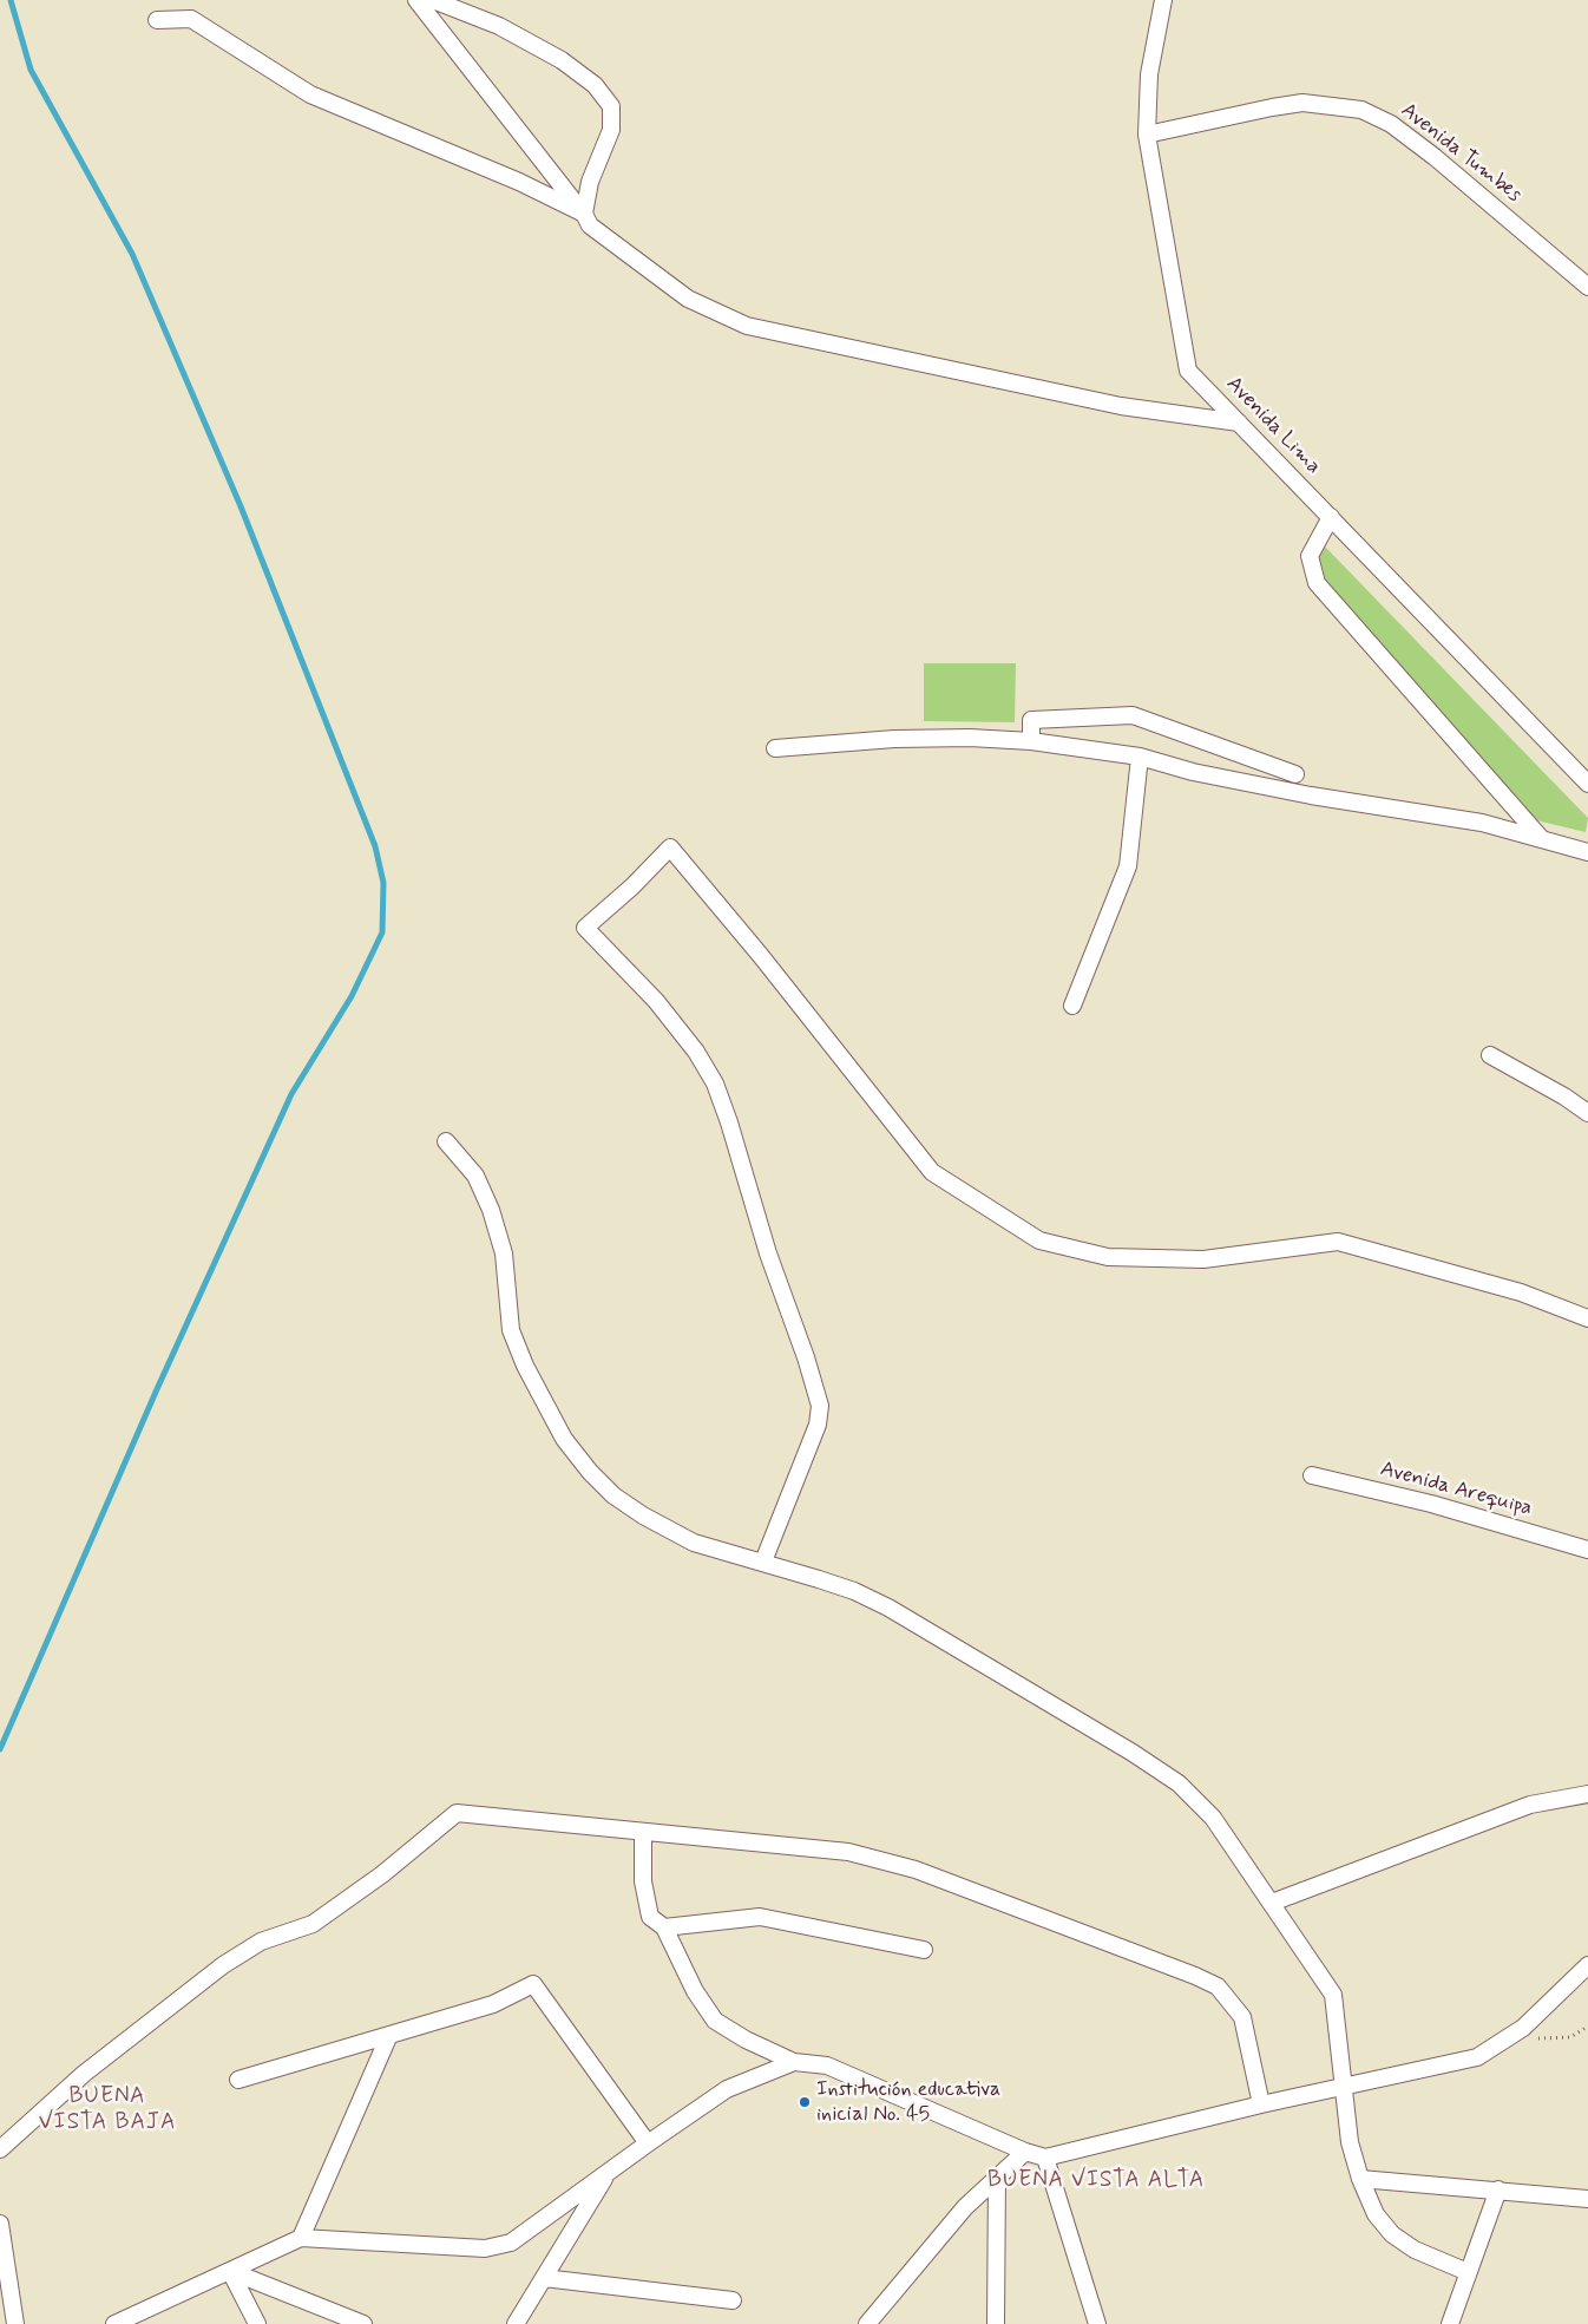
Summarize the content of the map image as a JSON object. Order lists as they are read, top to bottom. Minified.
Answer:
{"streets":{"street":["Avenida Tumbes","Avenida Lima","Avenida Arequipa"]},"crossings":[["Avenida Tumbes","Avenida Lima"]],"districts":["BUENA VISTA BAJA","BUENA VISTA ALTA"],"places":["Institución educativa inicial No. 45"]}
